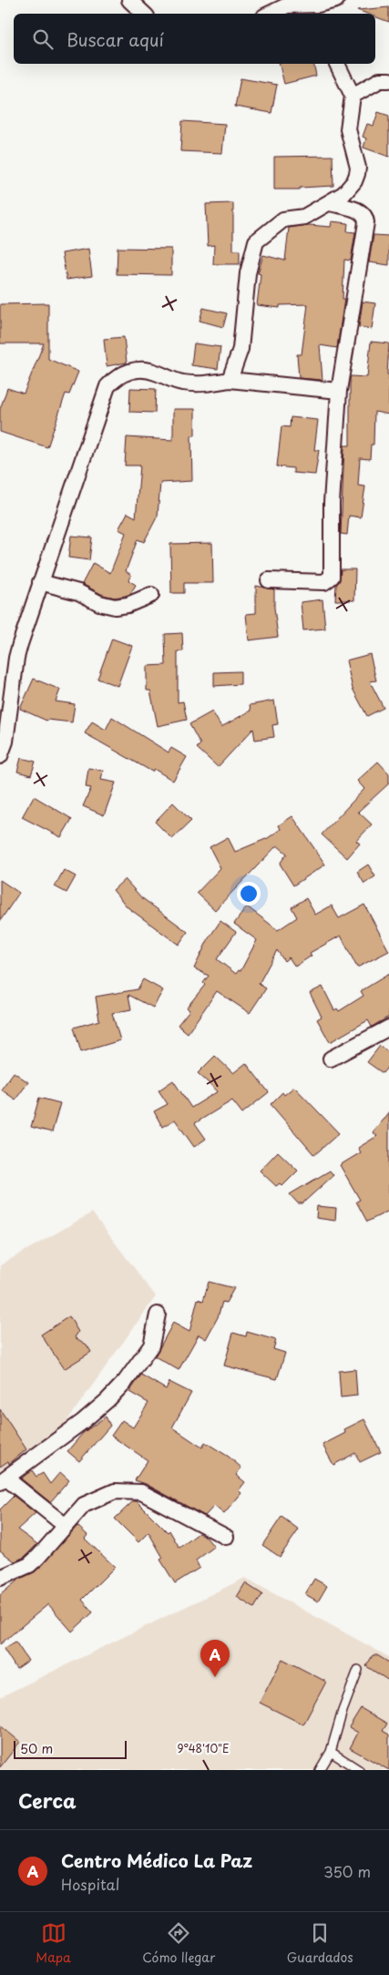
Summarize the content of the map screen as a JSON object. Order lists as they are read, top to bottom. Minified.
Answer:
{"scale_bar":"50 m","page":{"search":"Buscar aquí","pins":"A","scale":"50 m","heading":"Cerca","list":[{"mark":"A","name":"Centro Médico La Paz","note":"Hospital","value":"350 m"}],"nav":["Mapa","Cómo llegar","Guardados"]},"coordinates":["9°48'10\"E"]}
